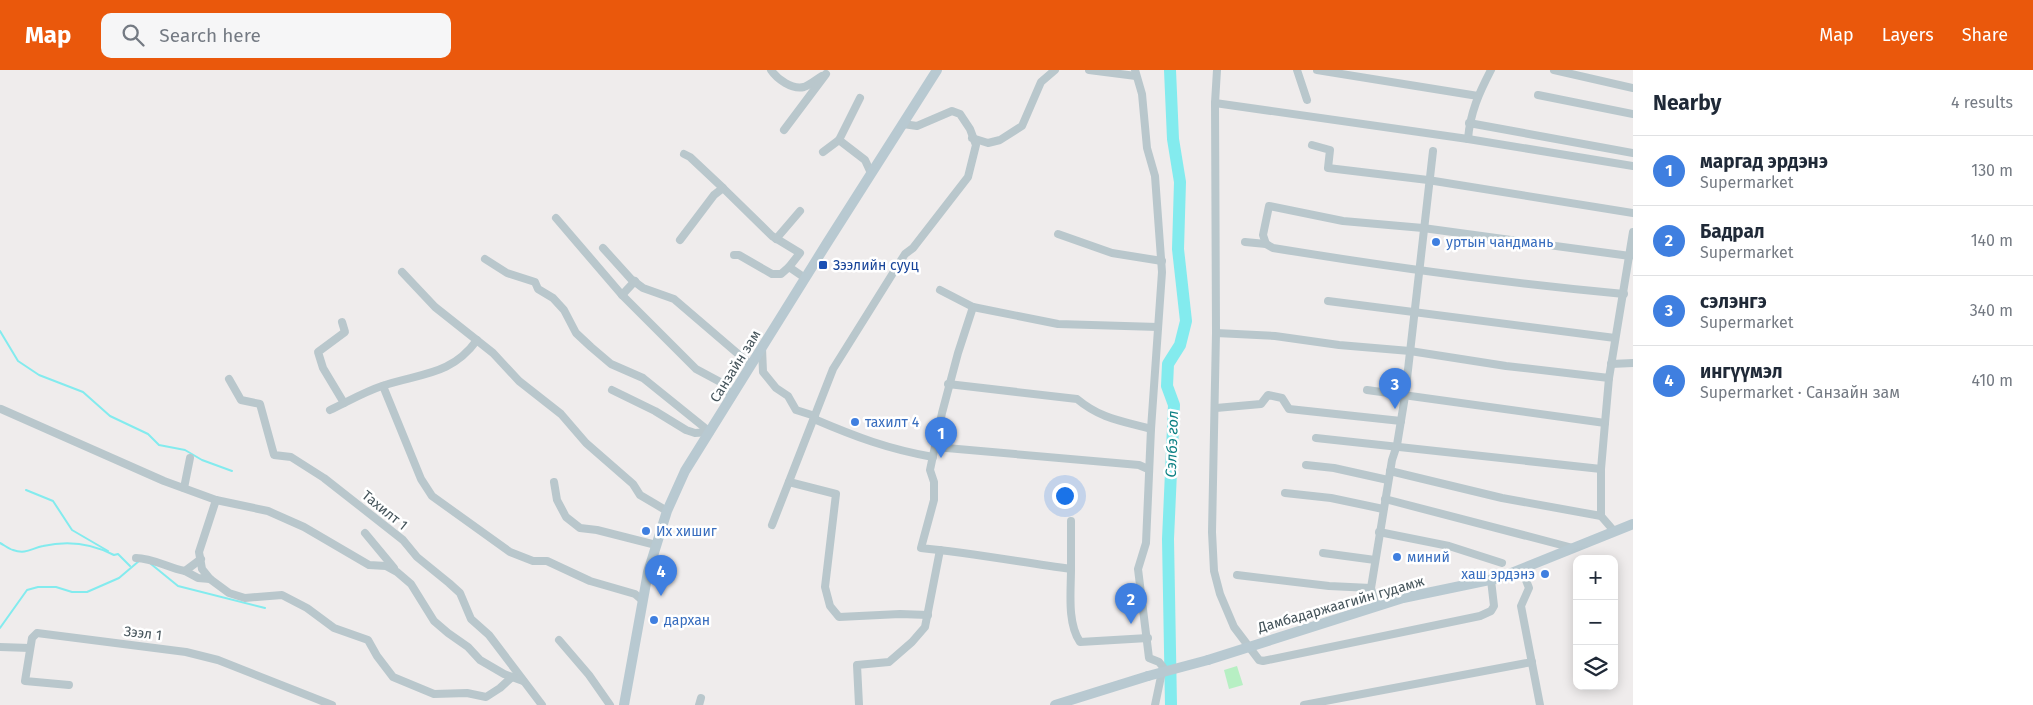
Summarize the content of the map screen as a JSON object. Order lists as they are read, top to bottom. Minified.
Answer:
{"streets":{"main road":["Санзайн зам","Дамбадаржаагийн гудамж"],"street":["Тахилт 1","Зээл 1"]},"water":["Сэлбэ гол"],"places":{"other":["уртын чандмань","тахилт 4","Их хишиг","миний","хаш эрдэнэ","дархан"],"transit":["Зээлийн сууц"]},"page":{"header":"Map","search":"Search here","nav":["Map","Layers","Share"],"heading":["Nearby","4 results"],"list":[{"mark":"1","name":"маргад эрдэнэ","note":"Supermarket","value":"130 m"},{"mark":"2","name":"Бадрал","note":"Supermarket","value":"140 m"},{"mark":"3","name":"сэлэнгэ","note":"Supermarket","value":"340 m"},{"mark":"4","name":"ингүүмэл","note":"Supermarket · Санзайн зам","value":"410 m"}],"pins":["3","1","4","2"],"map_buttons":["+","−"]}}
